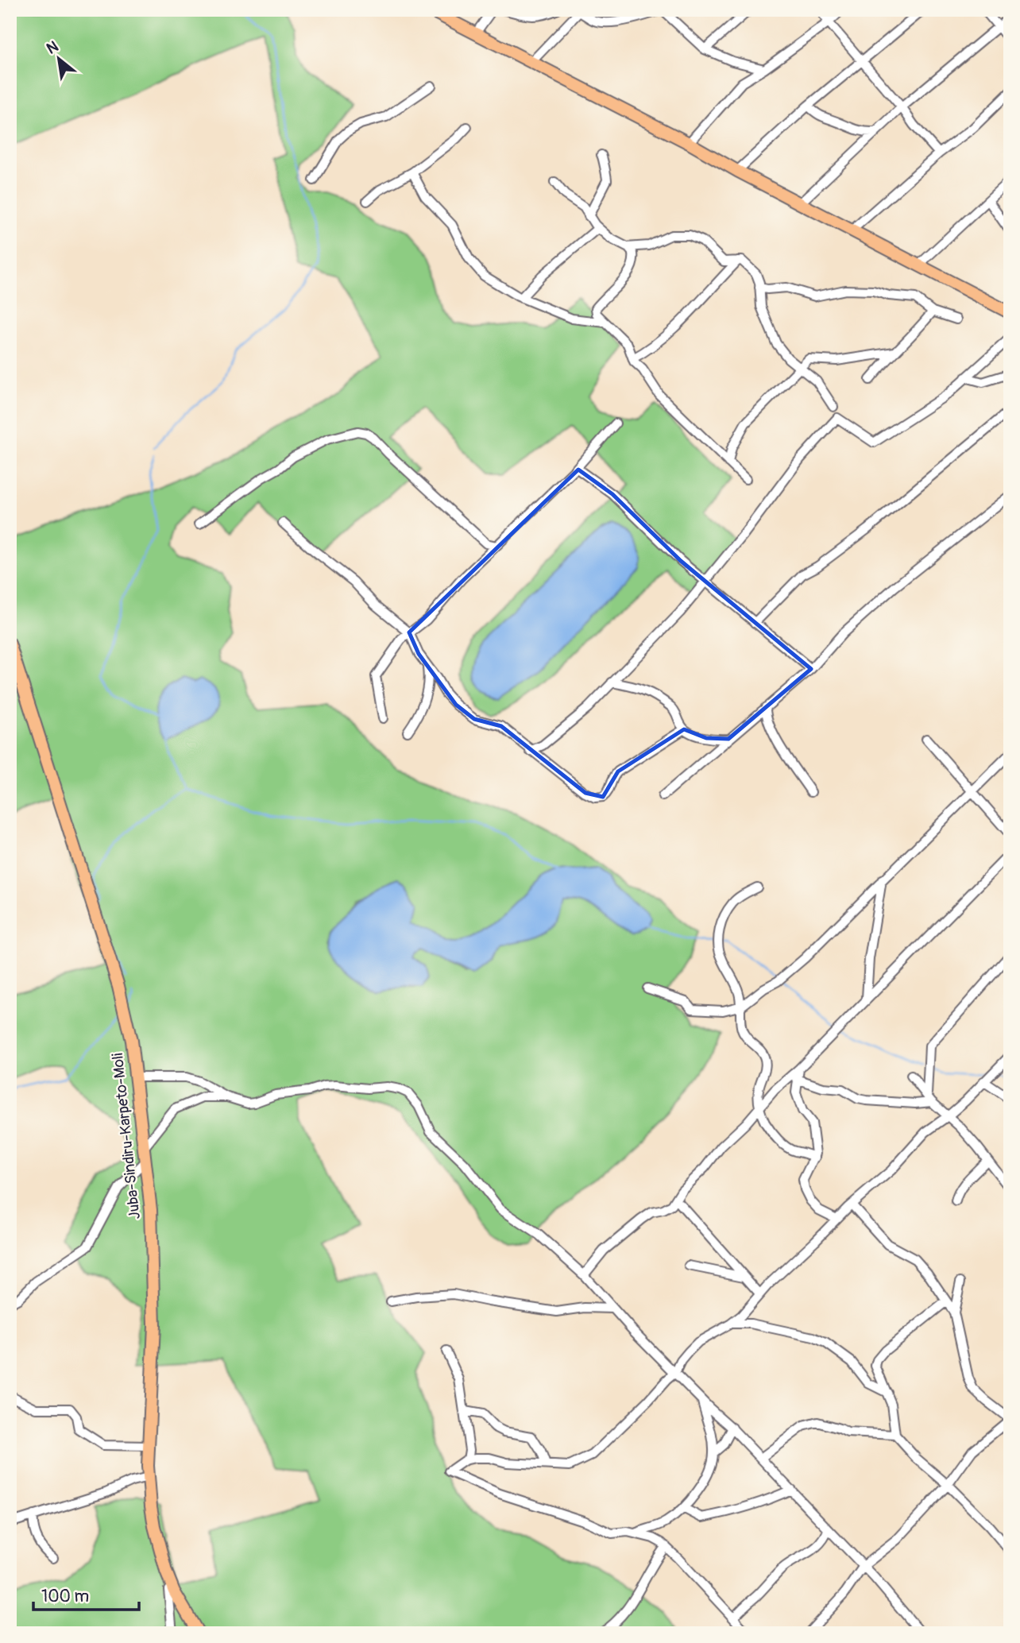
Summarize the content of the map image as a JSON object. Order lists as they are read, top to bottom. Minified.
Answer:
{"streets":{"main road":["Juba-Sindiru-Karpeto-Moli"]},"scale_bar":"100 m","north":"top left"}
